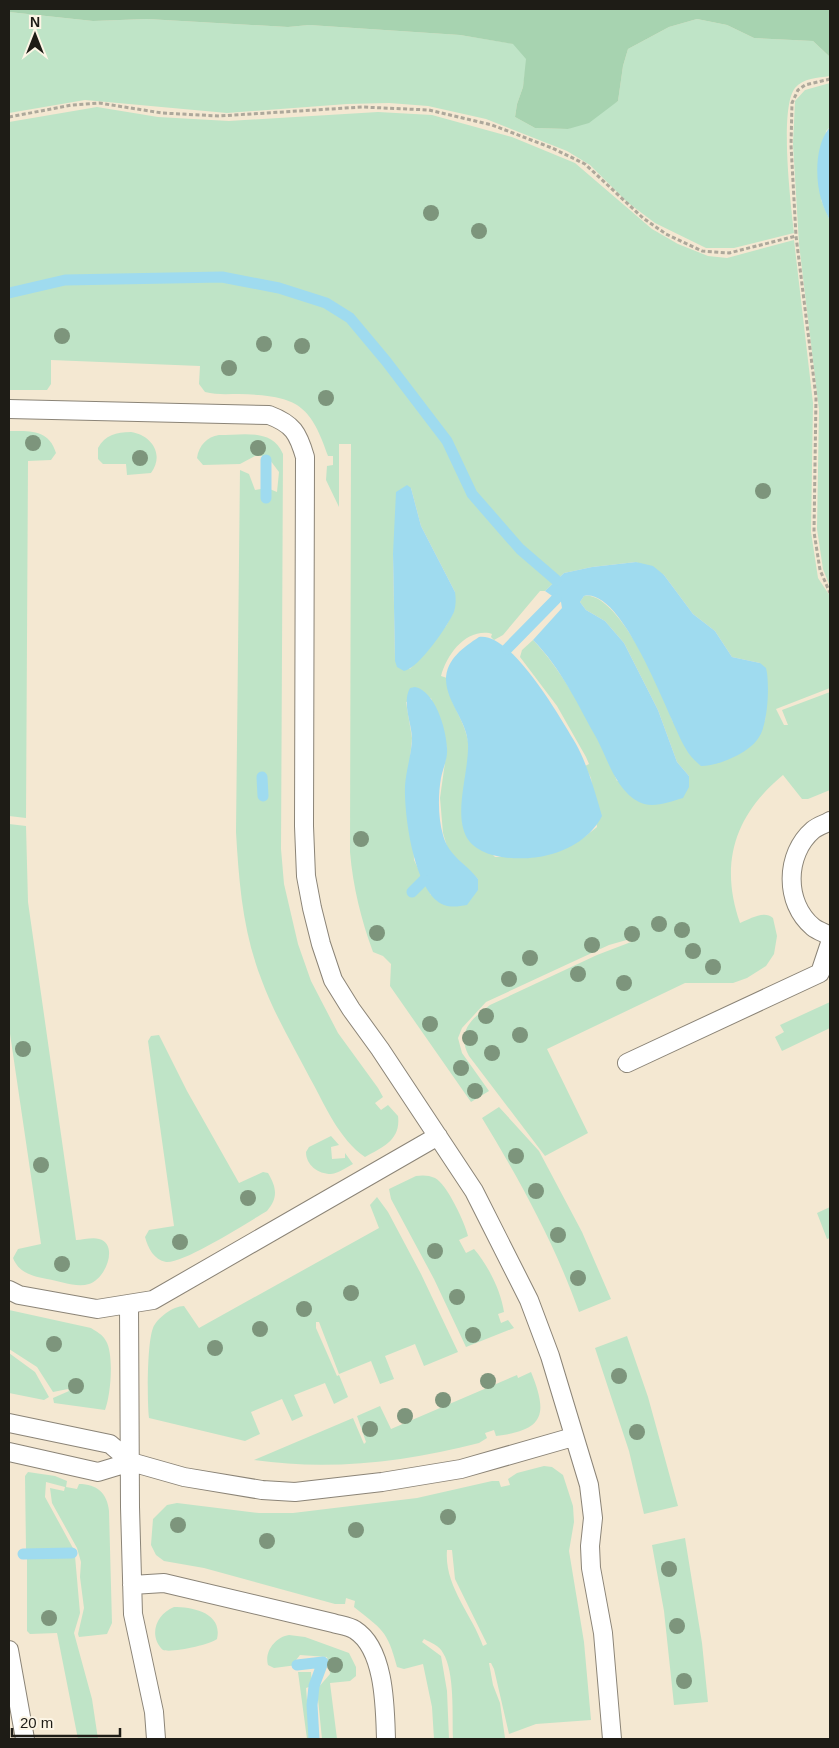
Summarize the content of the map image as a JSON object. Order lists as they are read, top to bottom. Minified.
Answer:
{"scale_bar":"20 m","north":"top"}
